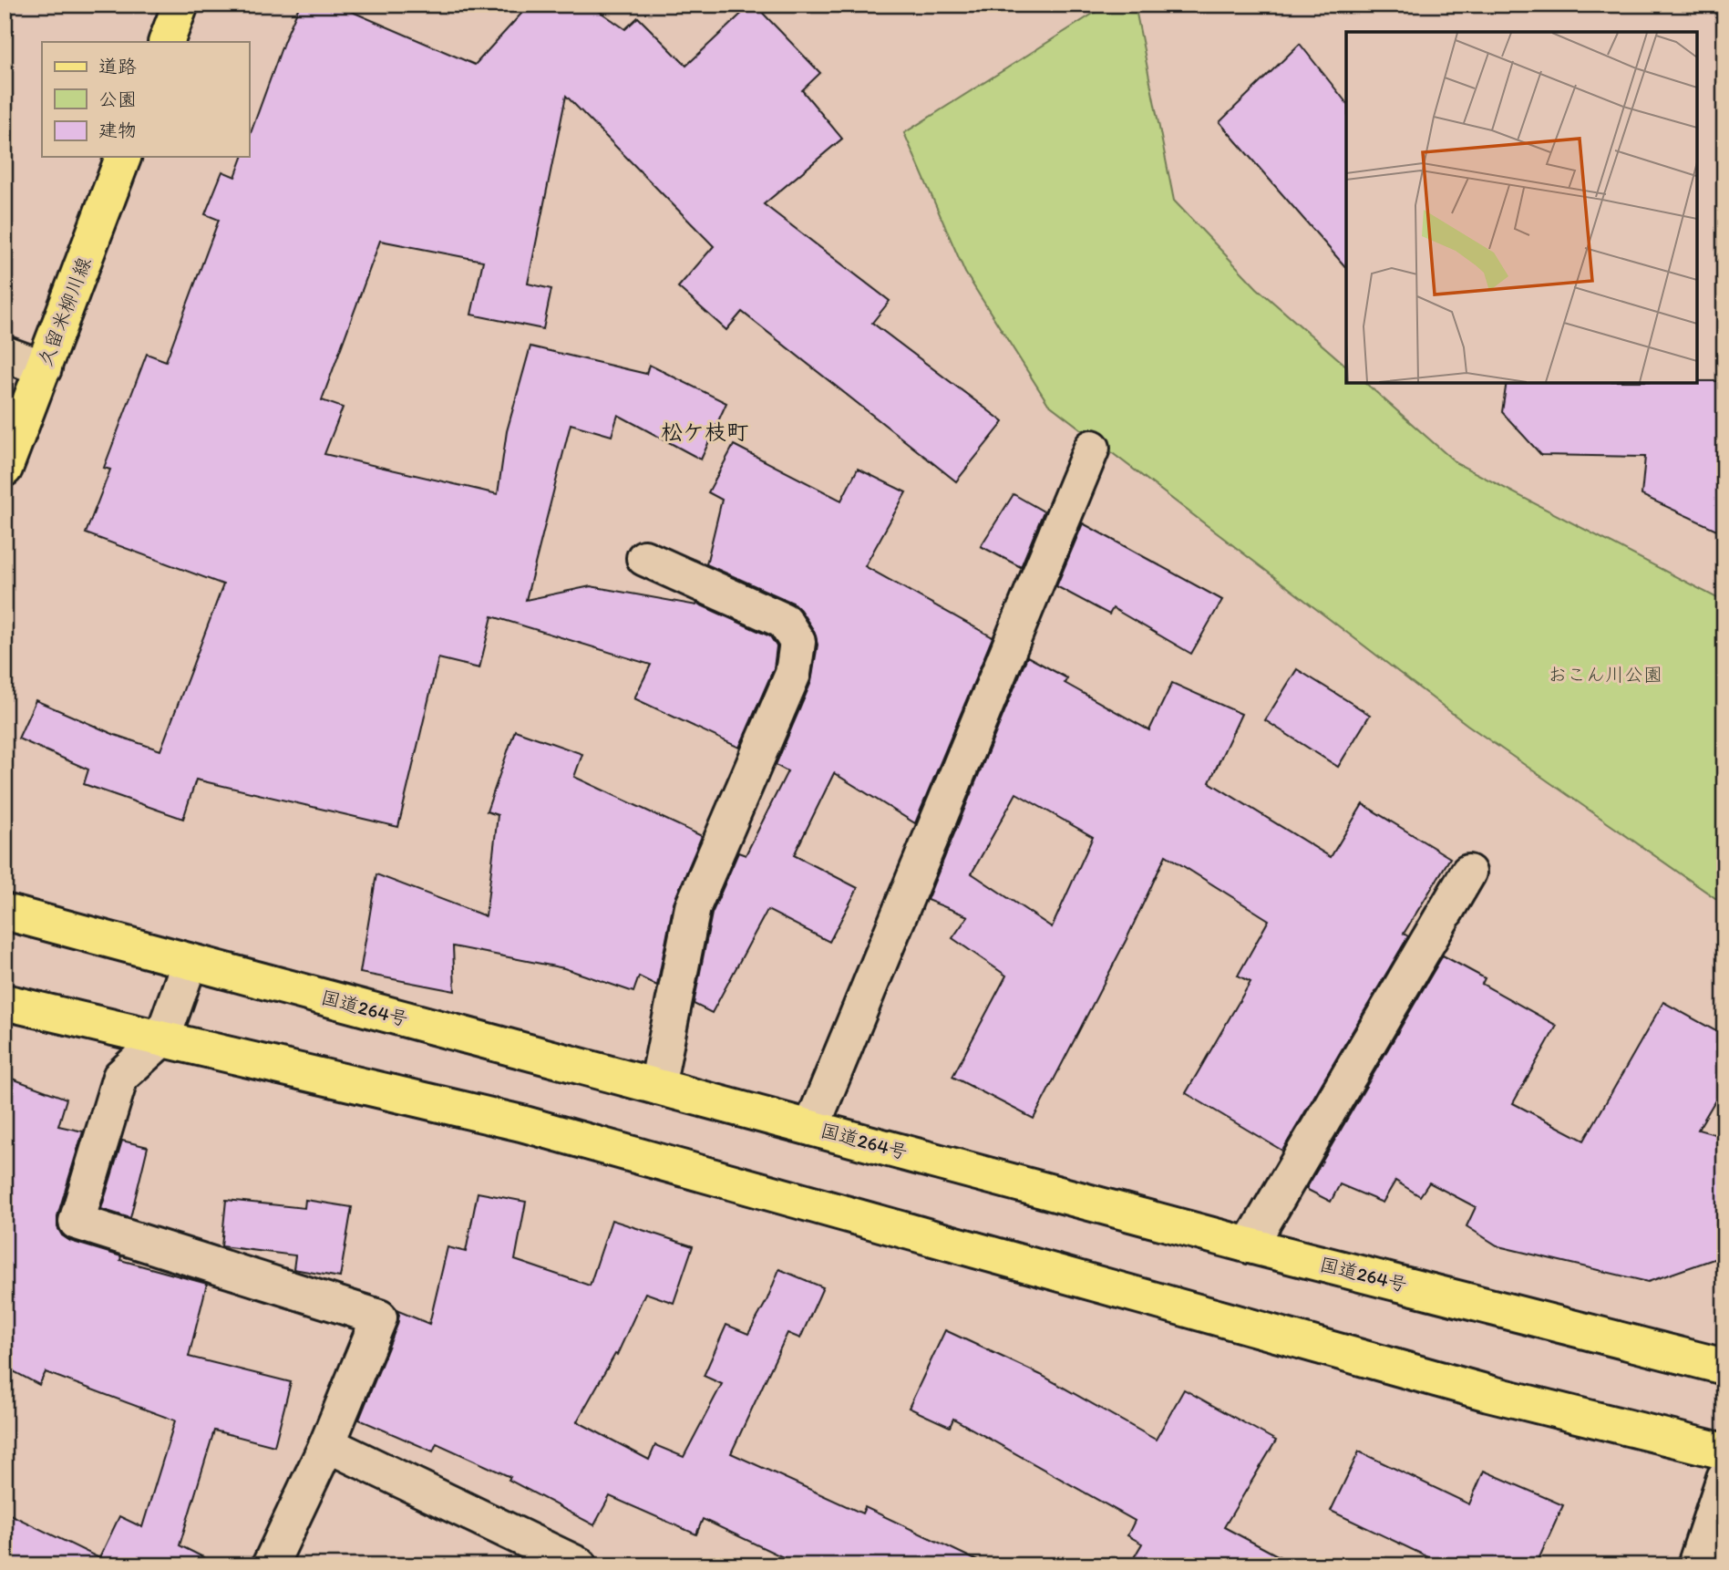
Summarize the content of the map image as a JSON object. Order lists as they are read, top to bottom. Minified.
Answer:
{"streets":{"main road":["久留米柳川線","国道264号"]},"districts":["松ケ枝町"],"parks":["おこん川公園"],"legend":["道路","公園","建物"]}
